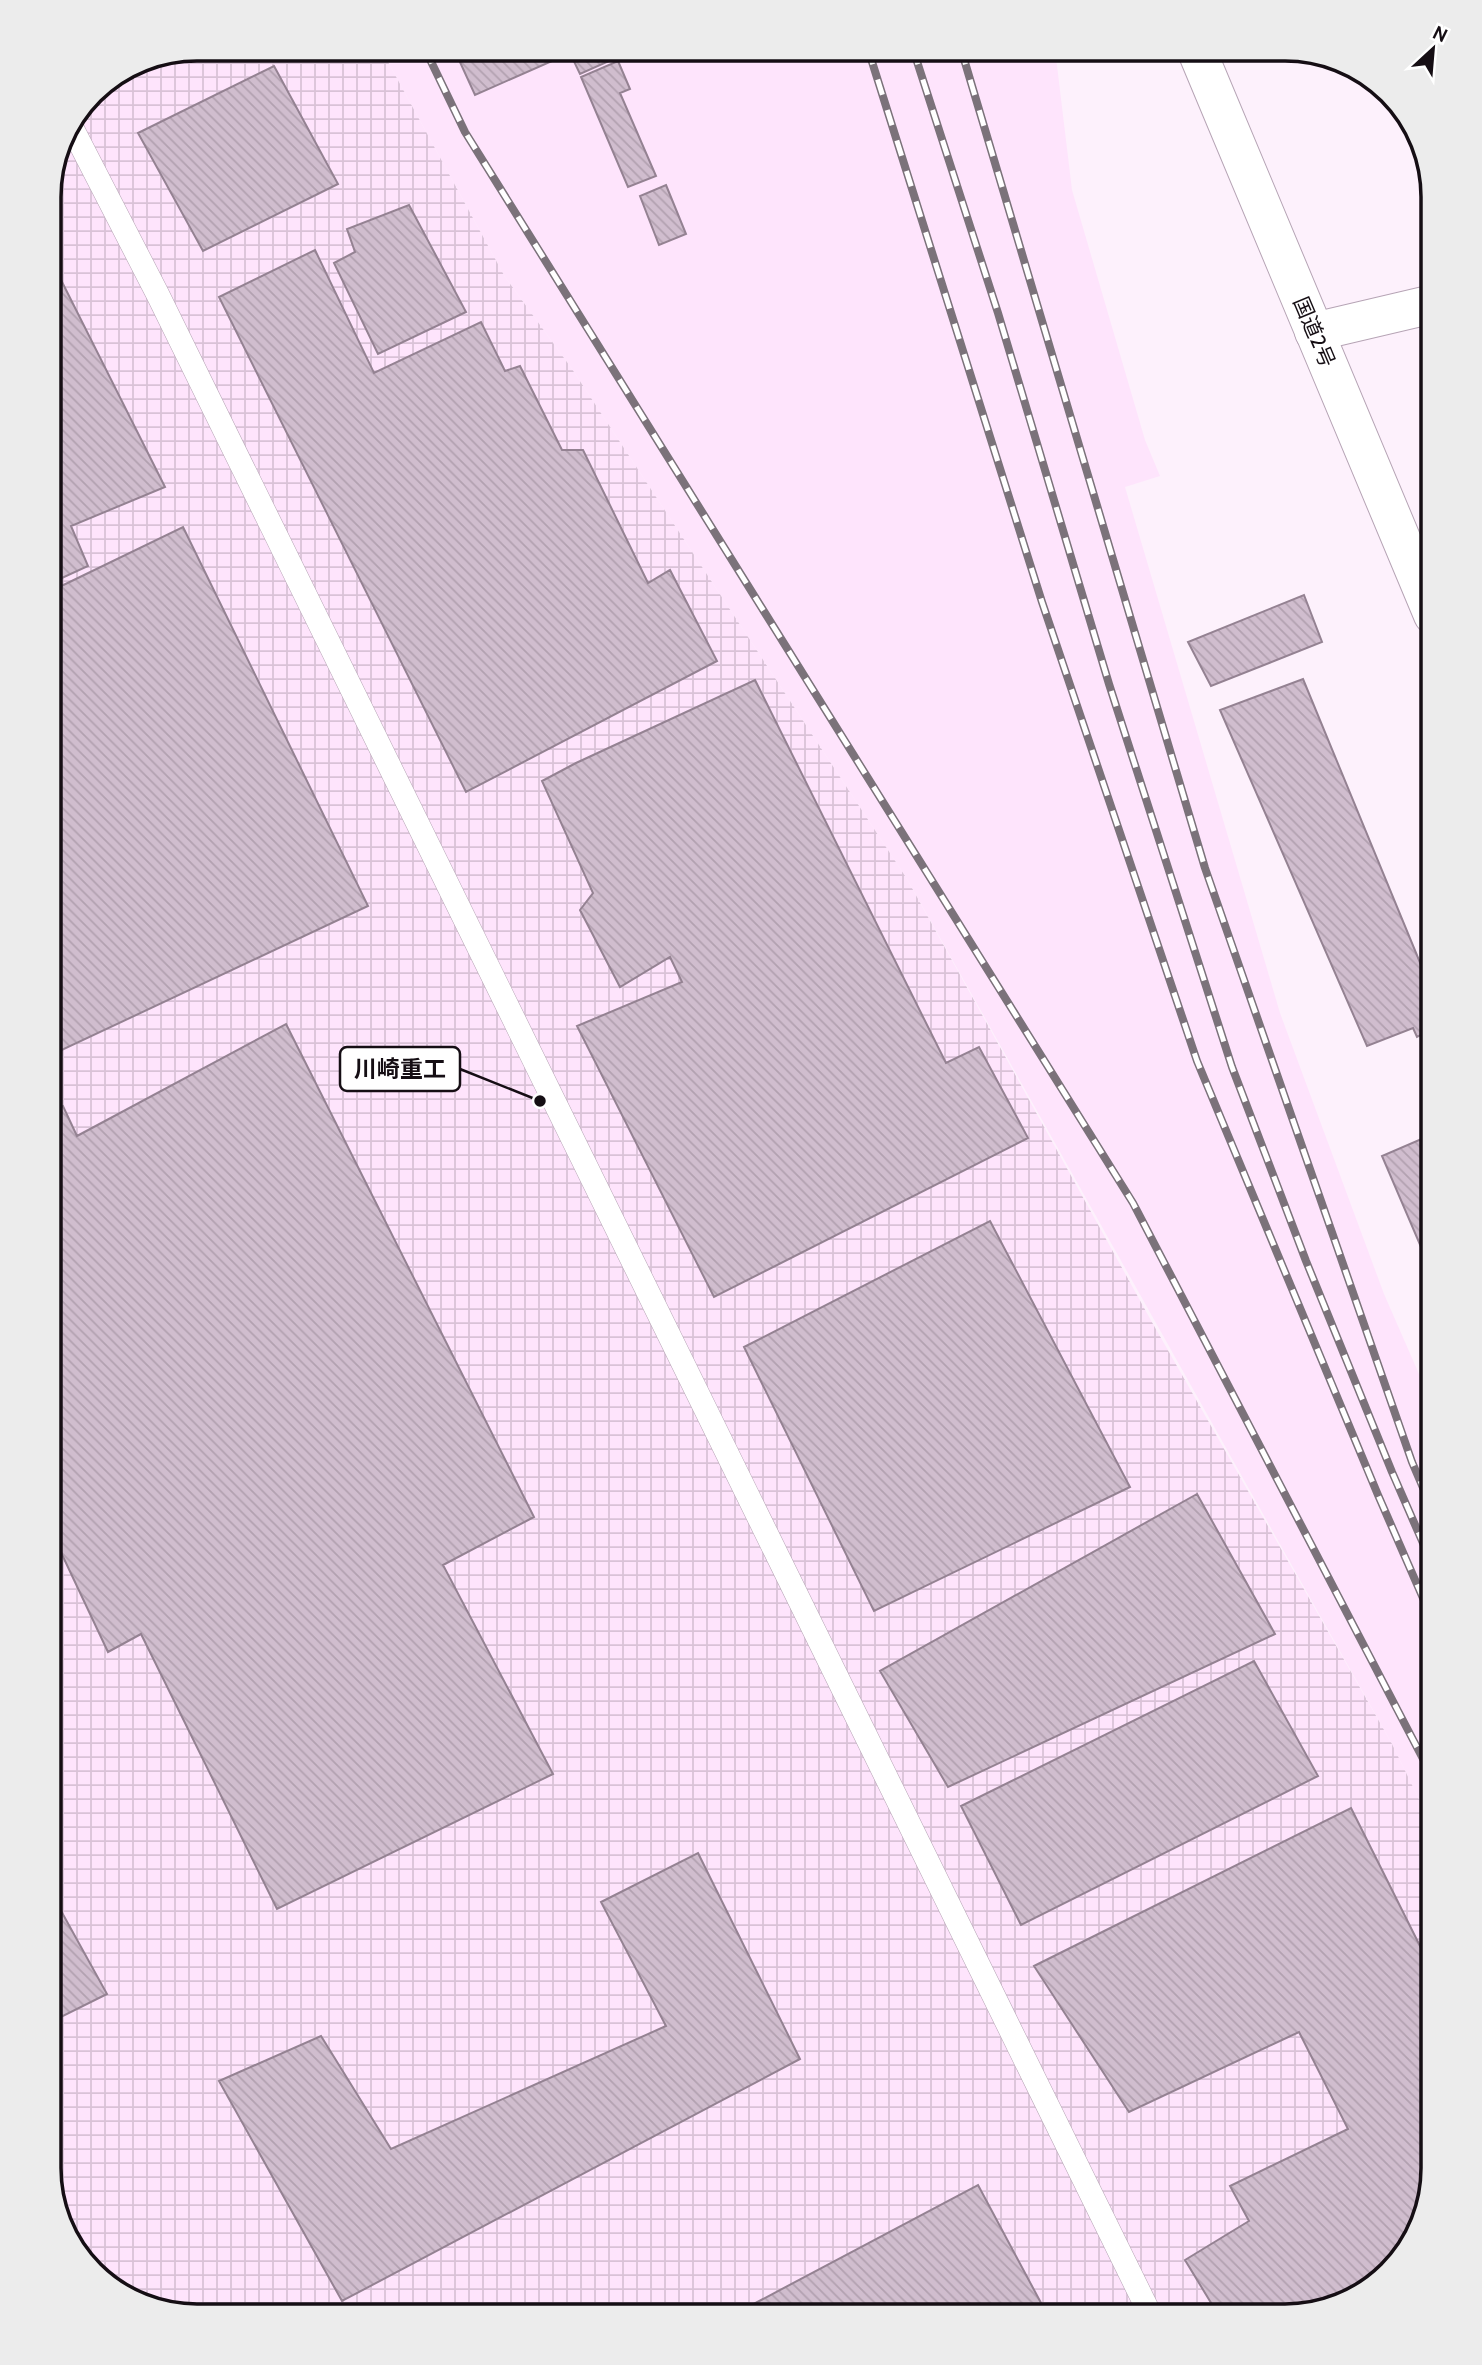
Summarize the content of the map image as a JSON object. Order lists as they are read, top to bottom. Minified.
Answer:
{"streets":{"main road":["国道2号"]},"places":["川崎重工"],"north":"top right"}
